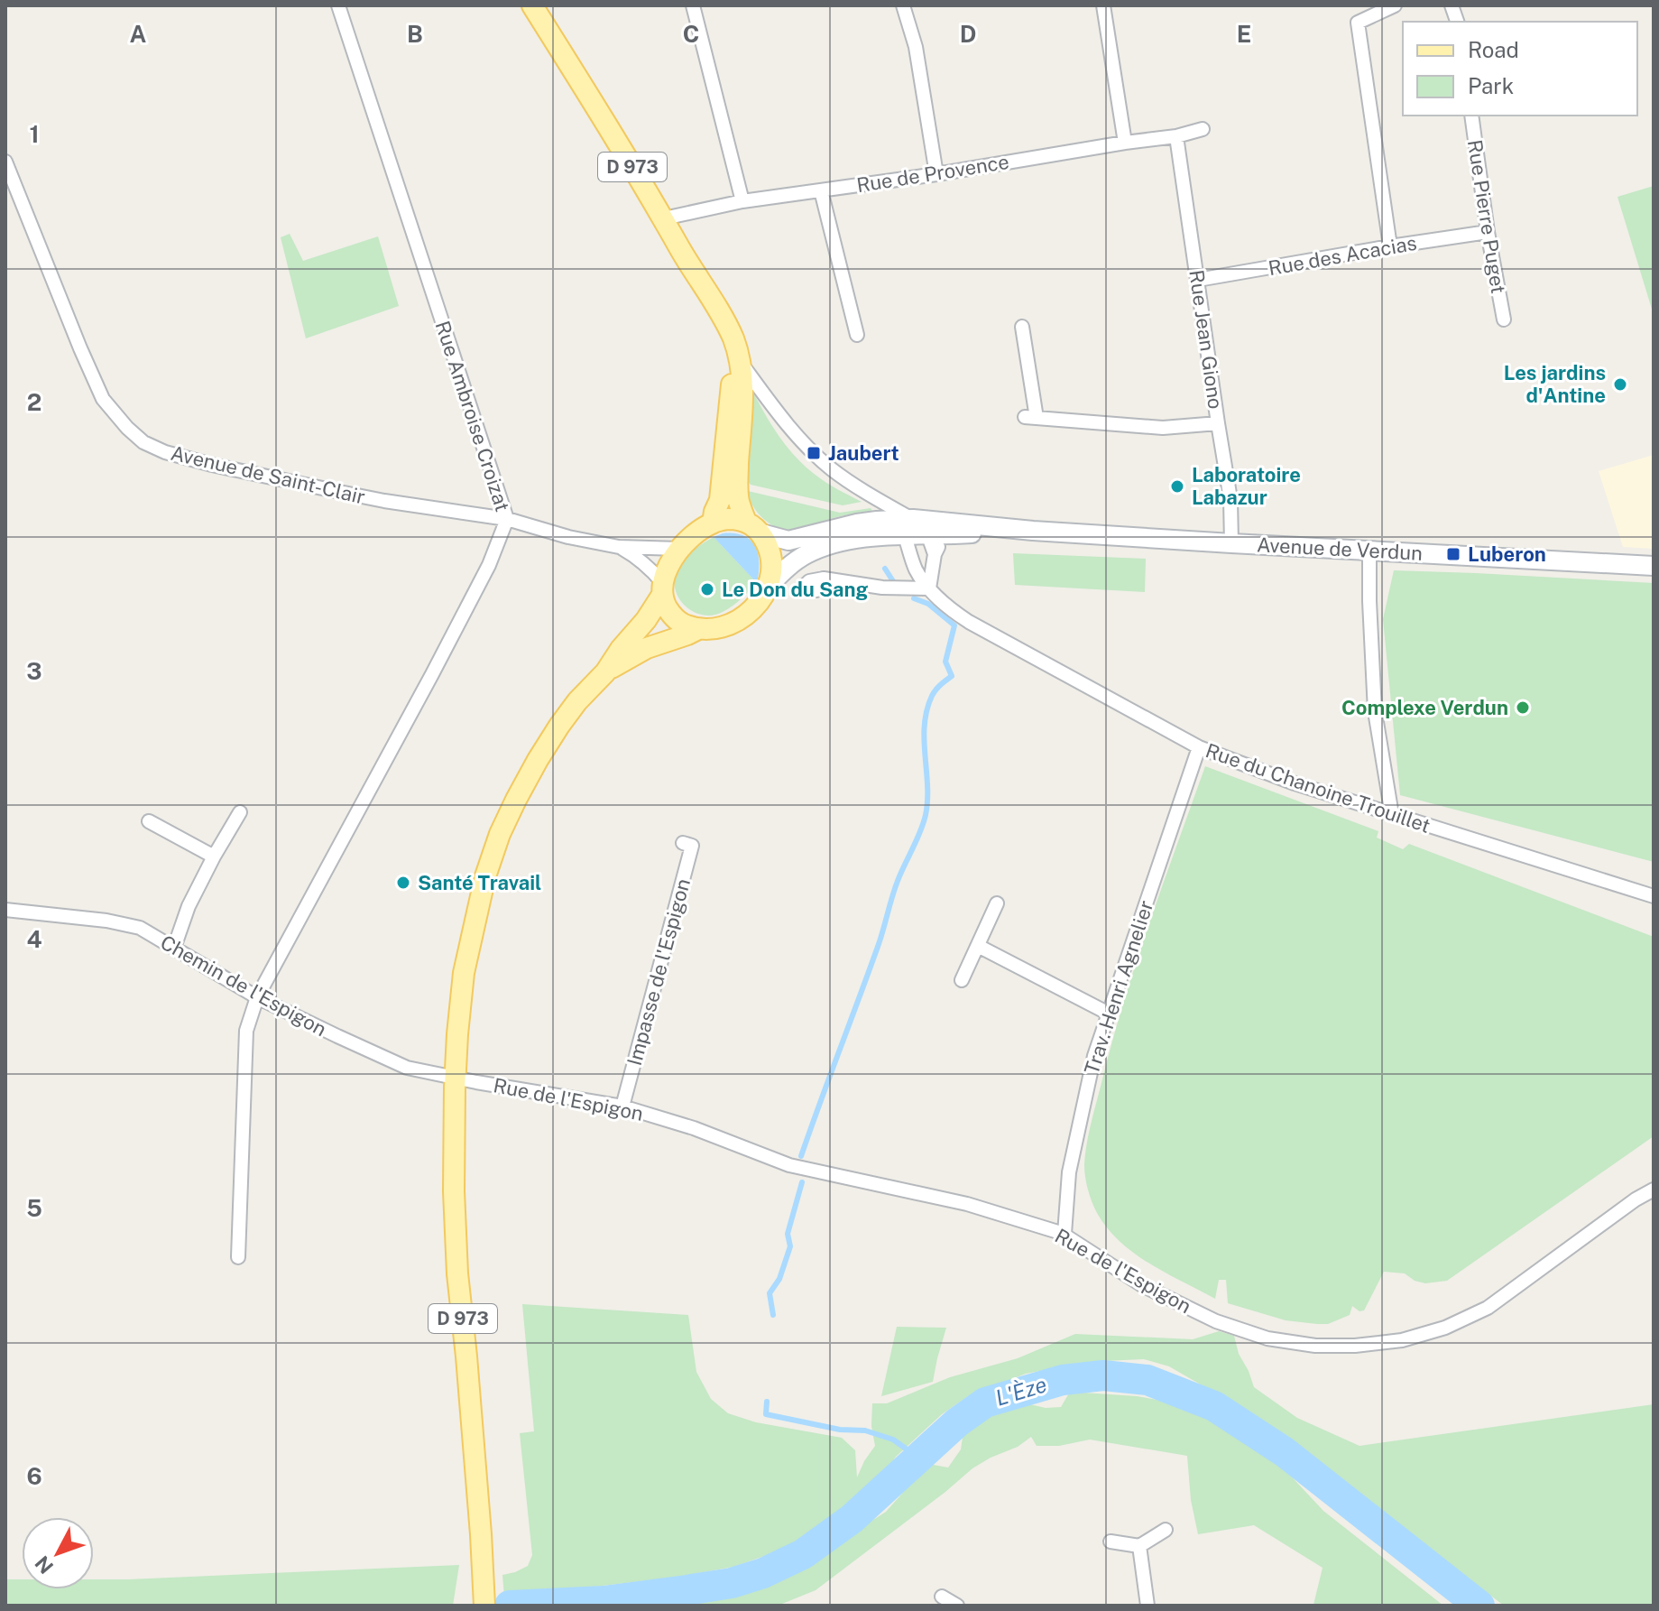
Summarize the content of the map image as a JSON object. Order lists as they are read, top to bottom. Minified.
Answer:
{"streets":{"main road":["D 973","Avenue de Verdun"],"street":["Rue de Provence","Rue Pierre Puget","Rue des Acacias","Rue Jean Giono","Rue Ambroise Croizat","Avenue de Saint-Clair","Rue du Chanoine Trouillet","Impasse de l'Espigon","Chemin de l'Espigon","Trav. Henri Agnelier","Rue de l'Espigon"]},"crossings":[["D 973","Rue de Provence"],["D 973","Avenue de Saint-Clair"],["D 973","Avenue de Verdun"],["Rue de Provence","Rue Jean Giono"],["Rue Pierre Puget","Rue des Acacias"],["Rue des Acacias","Rue Jean Giono"],["Rue Jean Giono","Avenue de Verdun"],["Rue Ambroise Croizat","Avenue de Saint-Clair"],["Rue Ambroise Croizat","Chemin de l'Espigon"],["Avenue de Saint-Clair","Avenue de Verdun"],["Avenue de Verdun","Rue du Chanoine Trouillet"],["Rue du Chanoine Trouillet","Trav. Henri Agnelier"],["Impasse de l'Espigon","Rue de l'Espigon"],["Chemin de l'Espigon","Rue de l'Espigon"],["Trav. Henri Agnelier","Rue de l'Espigon"]],"water":["L'Èze"],"places":{"other":["Les jardins d'Antine","Laboratoire Labazur","Le Don du Sang","Complexe Verdun","Santé Travail"],"transit":["Jaubert","Luberon"]},"legend":["Road","Park"],"north":"bottom left","grid":{"columns":["A","B","C","D","E"],"rows":["1","2","3","4","5","6"]}}
